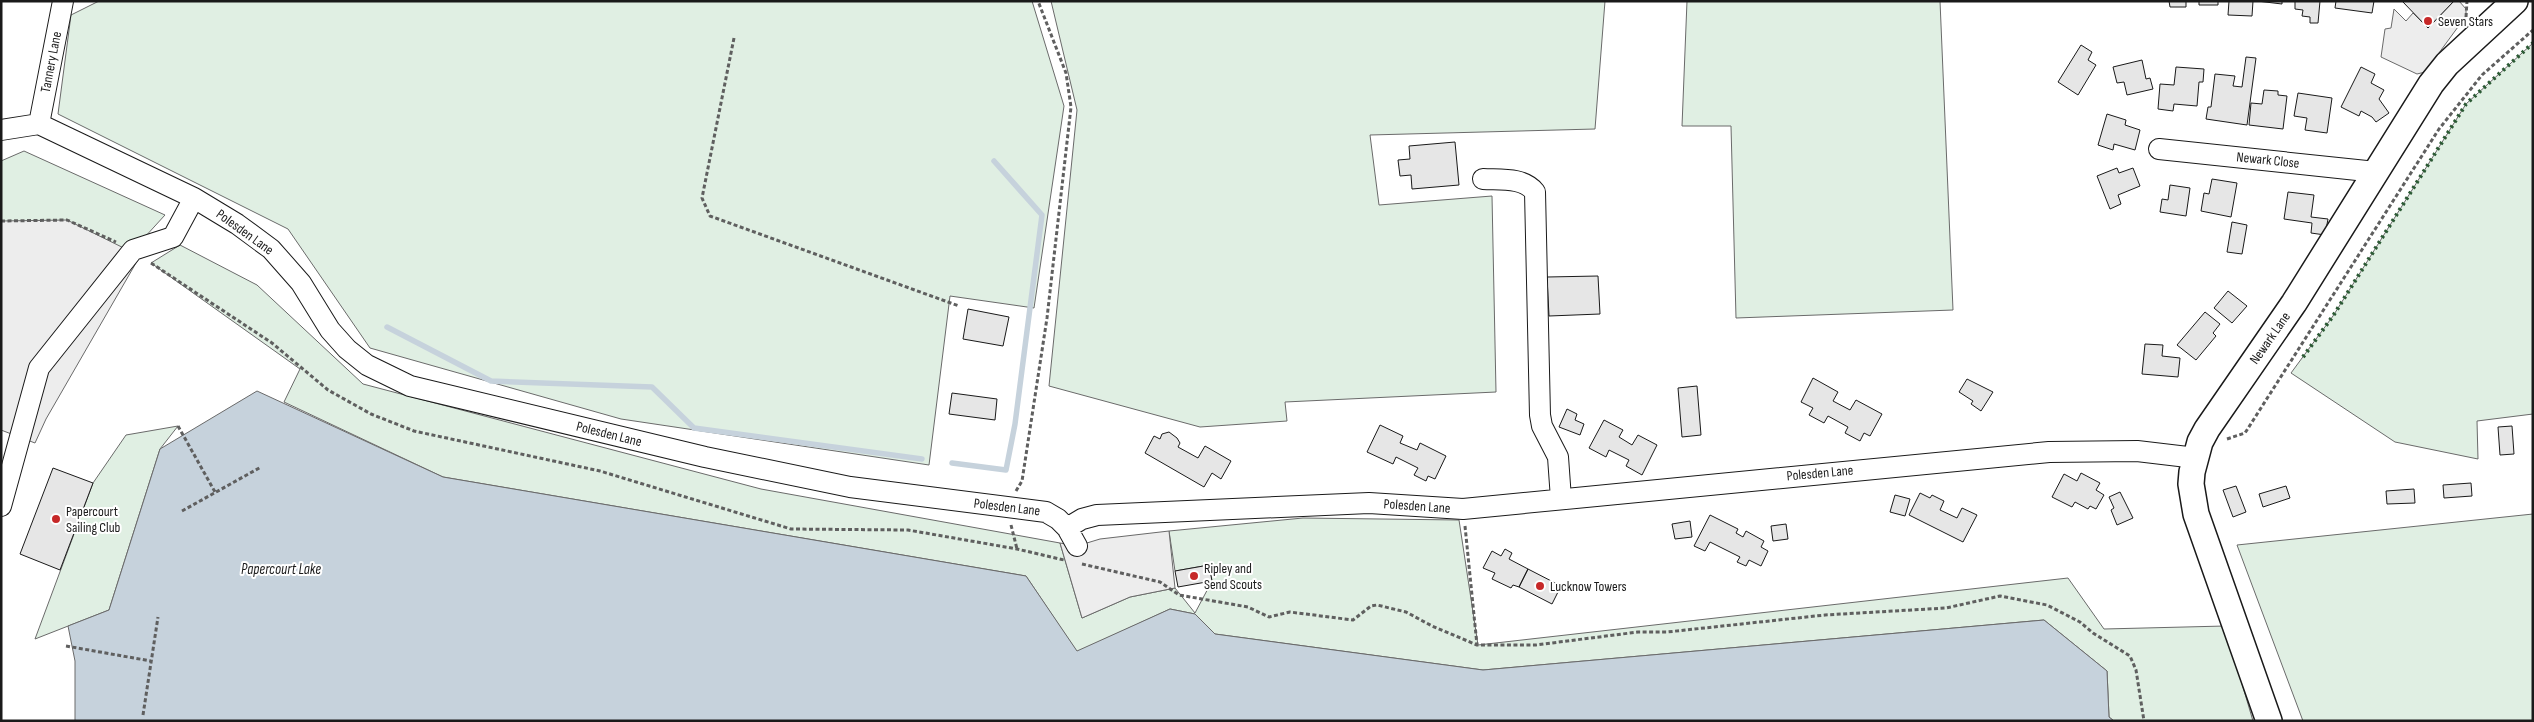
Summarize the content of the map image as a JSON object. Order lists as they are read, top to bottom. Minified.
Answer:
{"streets":{"main road":["Newark Lane"],"street":["Tannery Lane","Newark Close","Polesden Lane"]},"crossings":[["Tannery Lane","Polesden Lane"],["Newark Close","Newark Lane"],["Polesden Lane","Newark Lane"]],"water":["Papercourt Lake"],"places":["Seven Stars","Papercourt Sailing Club","Ripley and Send Scouts","Lucknow Towers"]}
